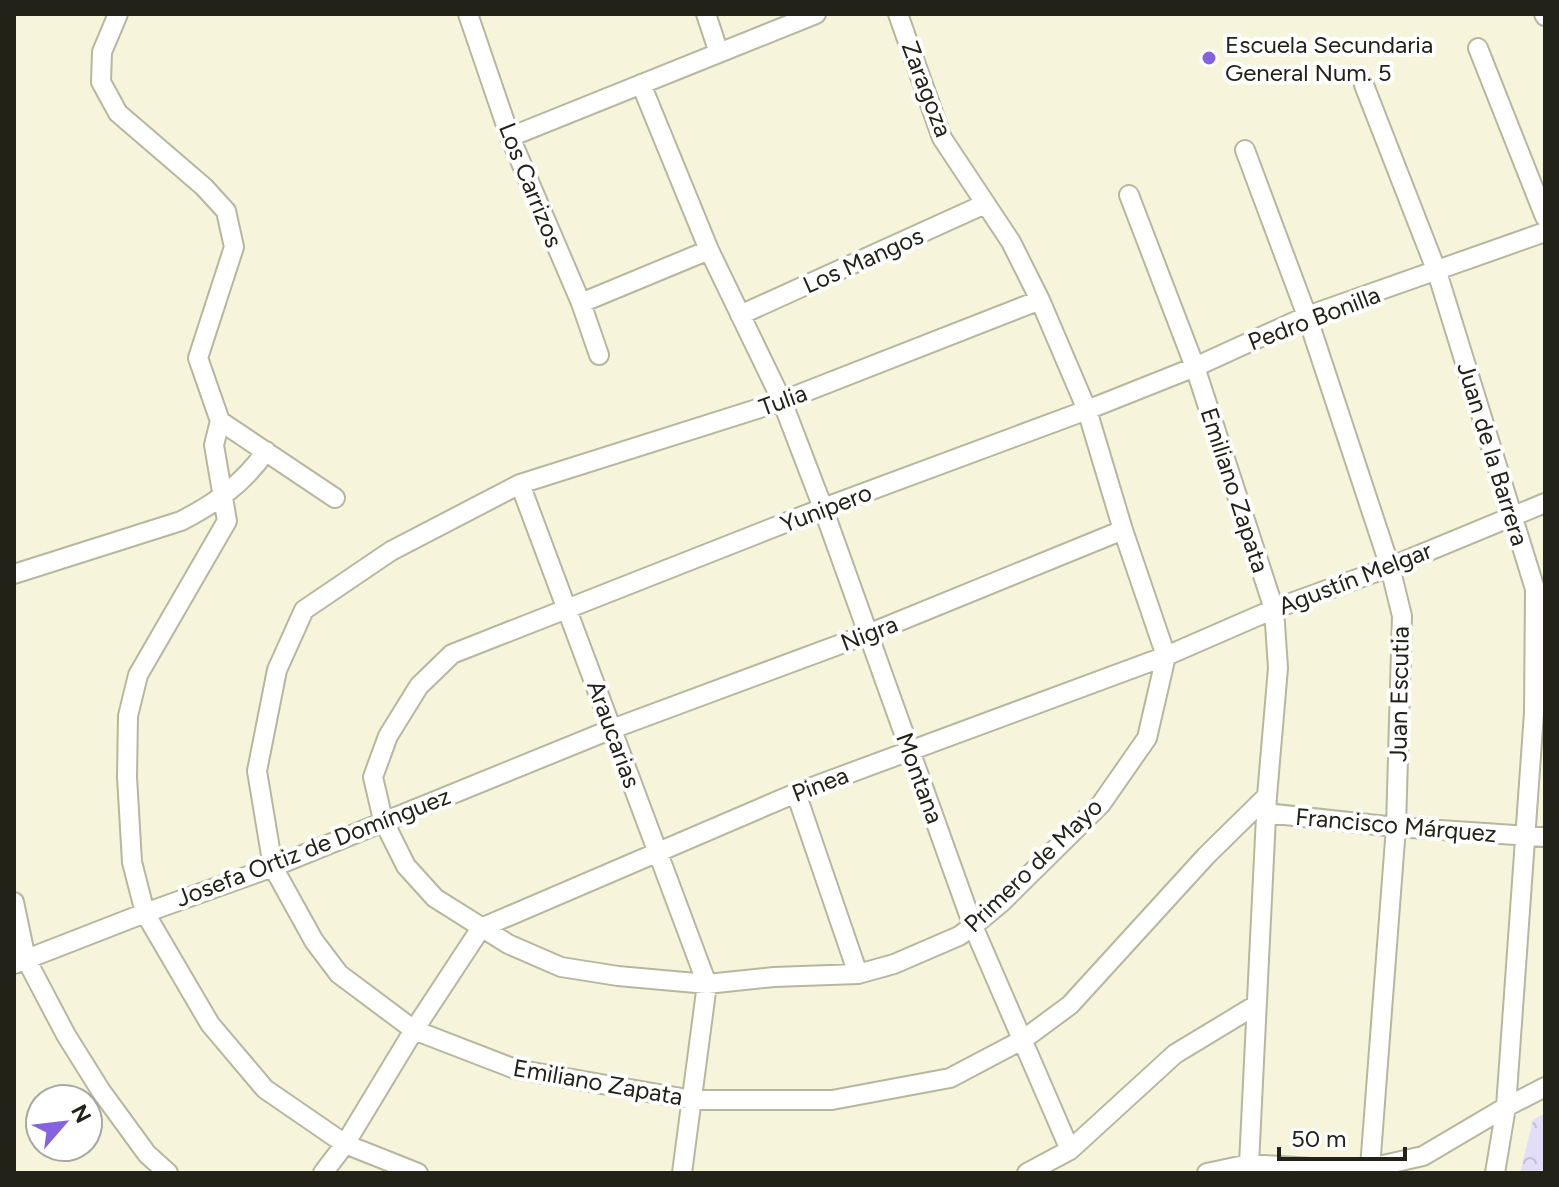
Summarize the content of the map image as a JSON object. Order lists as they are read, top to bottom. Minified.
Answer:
{"streets":{"street":["Zaragoza","Los Carrizos","Los Mangos","Pedro Bonilla","Tulia","Juan de la Barrera","Emiliano Zapata","Yunipero","Agustín Melgar","Nigra","Juan Escutia","Araucarias","Montana","Pinea","Francisco Márquez","Josefa Ortiz de Domínguez","Primero de Mayo"]},"crossings":[["Zaragoza","Los Mangos"],["Zaragoza","Tulia"],["Los Mangos","Montana"],["Pedro Bonilla","Juan de la Barrera"],["Pedro Bonilla","Emiliano Zapata"],["Pedro Bonilla","Yunipero"],["Pedro Bonilla","Juan Escutia"],["Tulia","Emiliano Zapata"],["Tulia","Araucarias"],["Tulia","Montana"],["Juan de la Barrera","Agustín Melgar"],["Juan de la Barrera","Francisco Márquez"],["Emiliano Zapata","Agustín Melgar"],["Emiliano Zapata","Araucarias"],["Emiliano Zapata","Montana"],["Emiliano Zapata","Francisco Márquez"],["Emiliano Zapata","Josefa Ortiz de Domínguez"],["Yunipero","Araucarias"],["Yunipero","Montana"],["Yunipero","Josefa Ortiz de Domínguez"],["Yunipero","Primero de Mayo"],["Agustín Melgar","Juan Escutia"],["Agustín Melgar","Pinea"],["Agustín Melgar","Primero de Mayo"],["Nigra","Araucarias"],["Nigra","Montana"],["Nigra","Josefa Ortiz de Domínguez"],["Juan Escutia","Francisco Márquez"],["Araucarias","Pinea"],["Araucarias","Josefa Ortiz de Domínguez"],["Araucarias","Primero de Mayo"],["Montana","Pinea"],["Montana","Primero de Mayo"],["Pinea","Primero de Mayo"],["Josefa Ortiz de Domínguez","Primero de Mayo"]],"places":["Escuela Secundaria General Num. 5"],"scale_bar":"50 m","north":"top right"}
